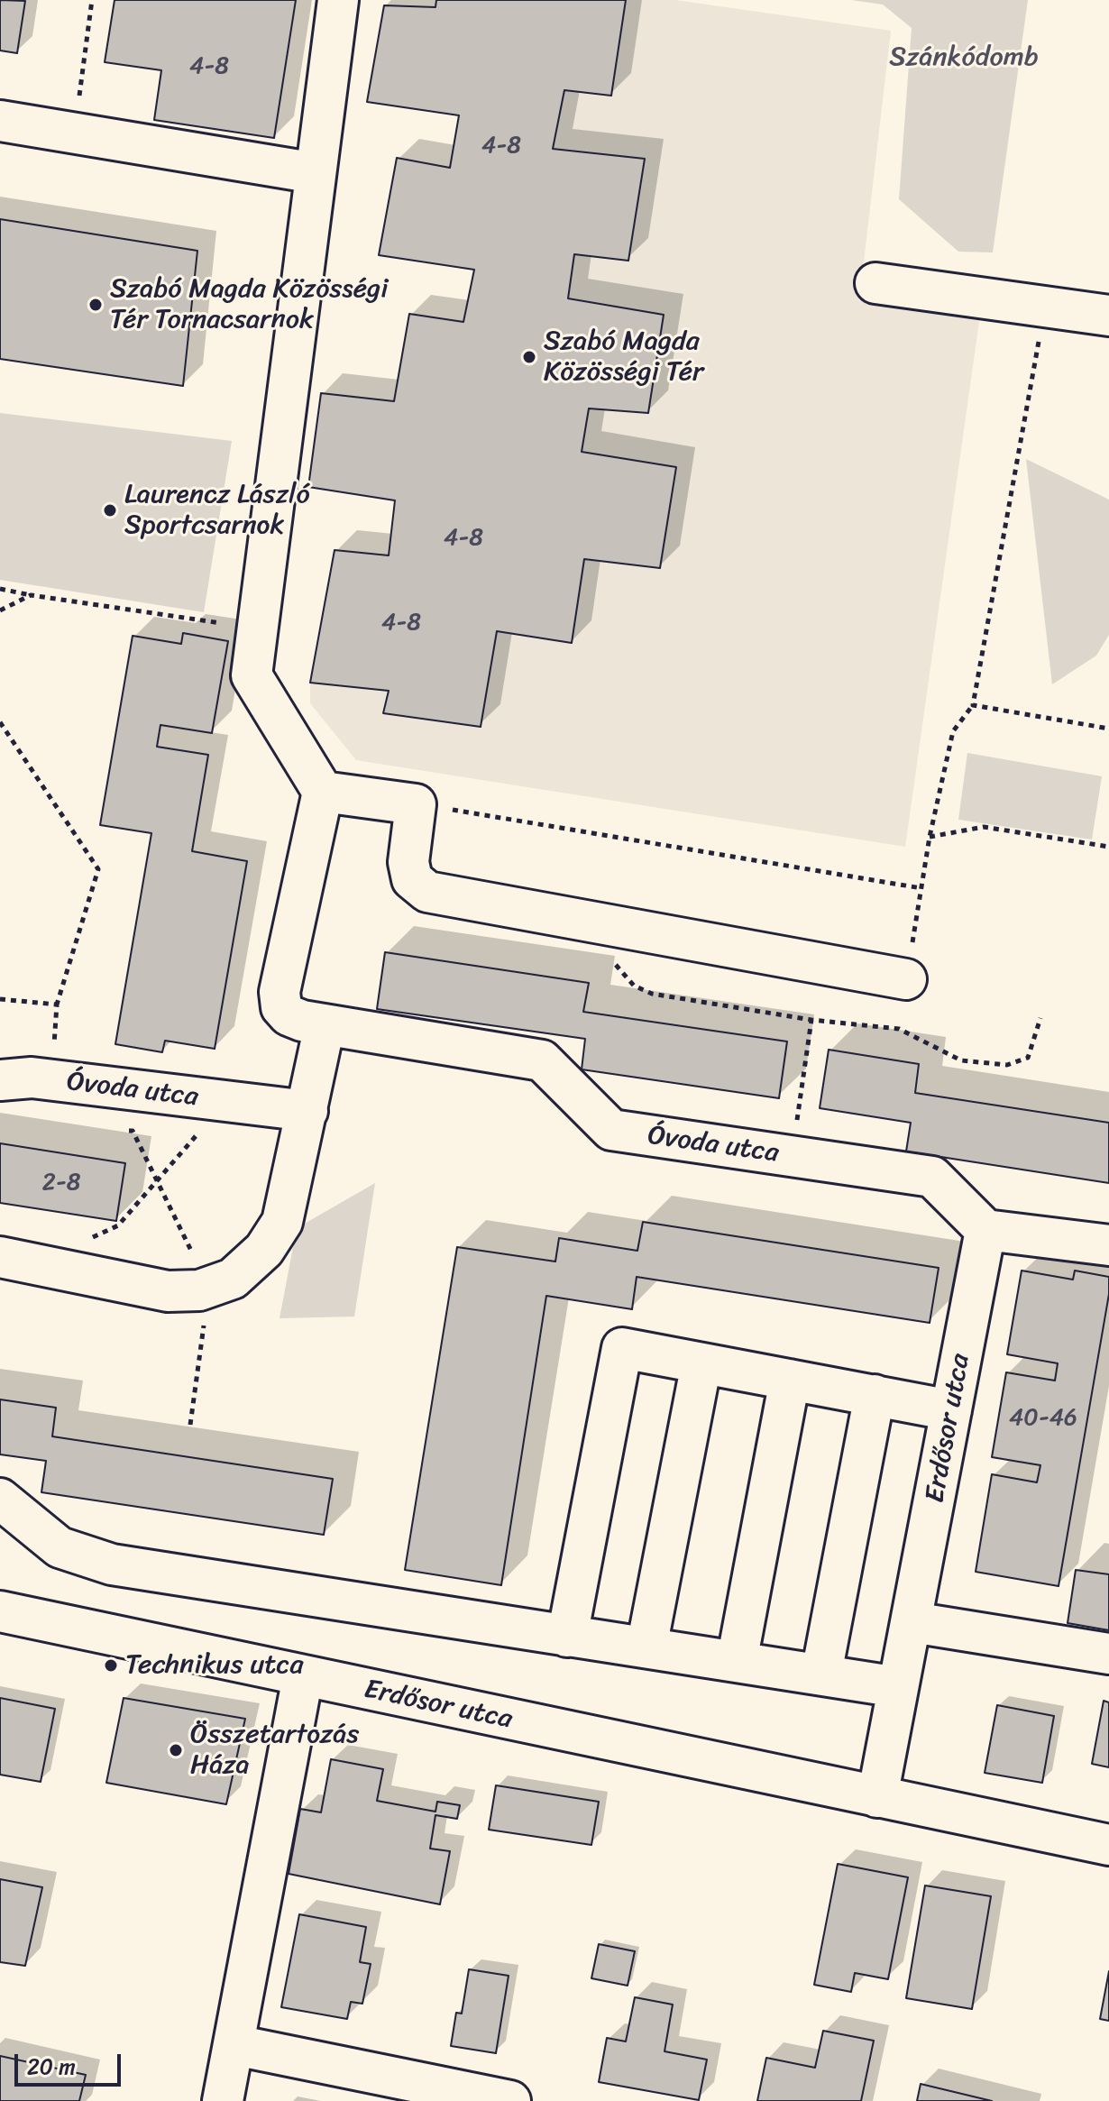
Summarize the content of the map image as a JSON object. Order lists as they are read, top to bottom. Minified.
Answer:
{"streets":{"street":["Óvoda utca","Erdősor utca"]},"crossings":[["Óvoda utca","Erdősor utca"]],"parks":["Szánkódomb"],"places":["Szabó Magda Közösségi Tér Tornacsarnok","Szabó Magda Közösségi Tér","Laurencz László Sportcsarnok","Technikus utca","Összetartozás Háza"],"house_numbers":["4-8","4-8","4-8","4-8","2-8","40-46"],"scale_bar":"20 m"}
